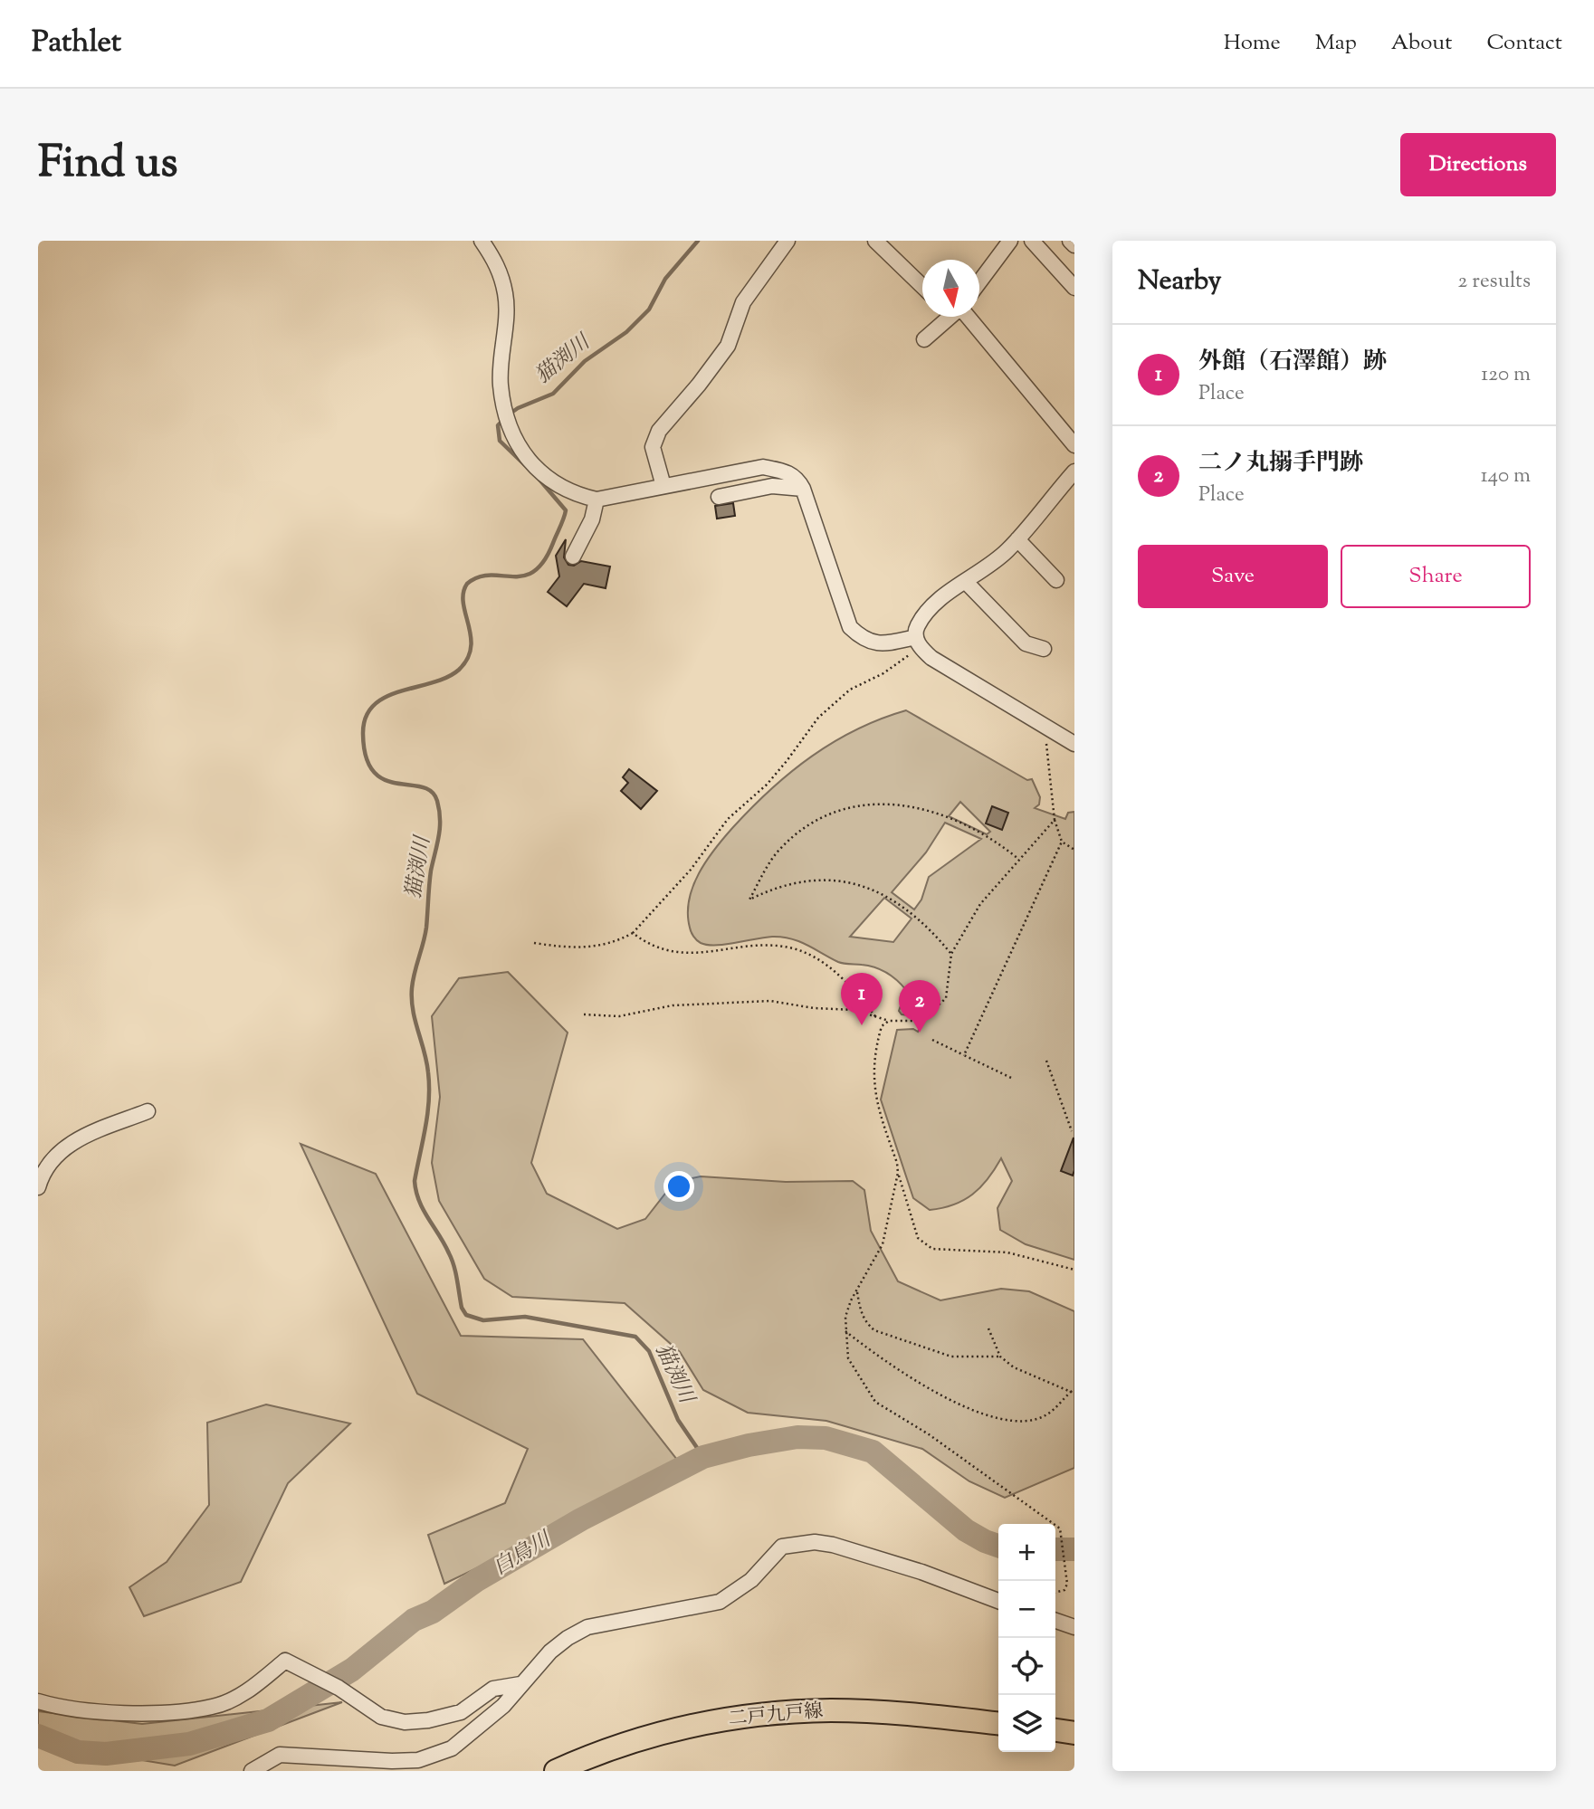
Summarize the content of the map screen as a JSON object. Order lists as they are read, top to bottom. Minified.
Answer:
{"streets":{"main road":["二戸九戸線"]},"water":["猫渕川","白鳥川"],"north":"bottom","page":{"header":"Pathlet","nav":["Home","Map","About","Contact"],"title":"Find us","buttons":["Directions",["Save","Share"]],"heading":["Nearby","2 results"],"list":[{"mark":"1","name":"外館（石澤館）跡","note":"Place","value":"120 m"},{"mark":"2","name":"二ノ丸搦手門跡","note":"Place","value":"140 m"}],"pins":["1","2"],"map_buttons":["+","−"]}}
